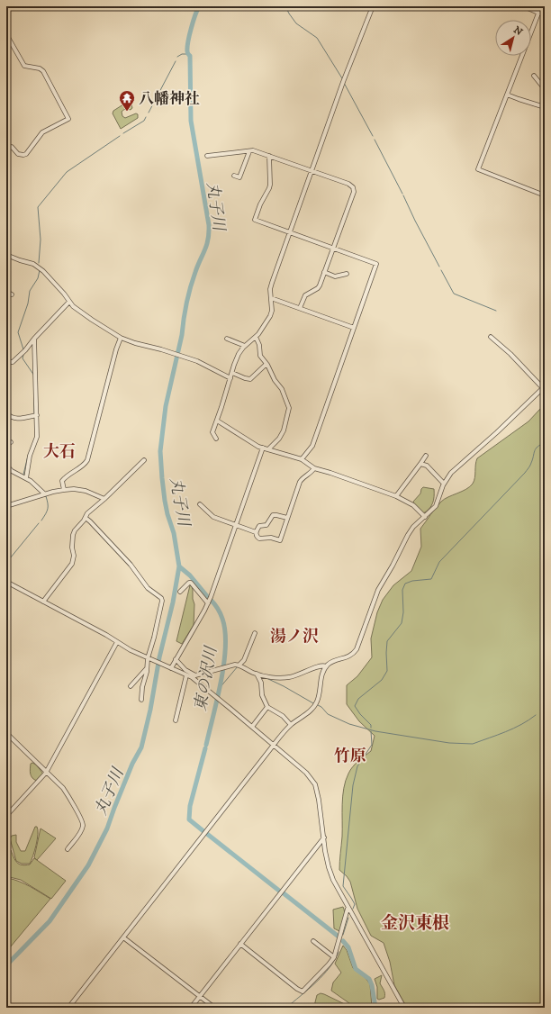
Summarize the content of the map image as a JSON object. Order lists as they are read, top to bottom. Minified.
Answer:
{"districts":["大石","湯ノ沢","竹原","金沢東根"],"water":["丸子川","東の沢川"],"places":{"temple":["八幡神社"]},"north":"top right"}
